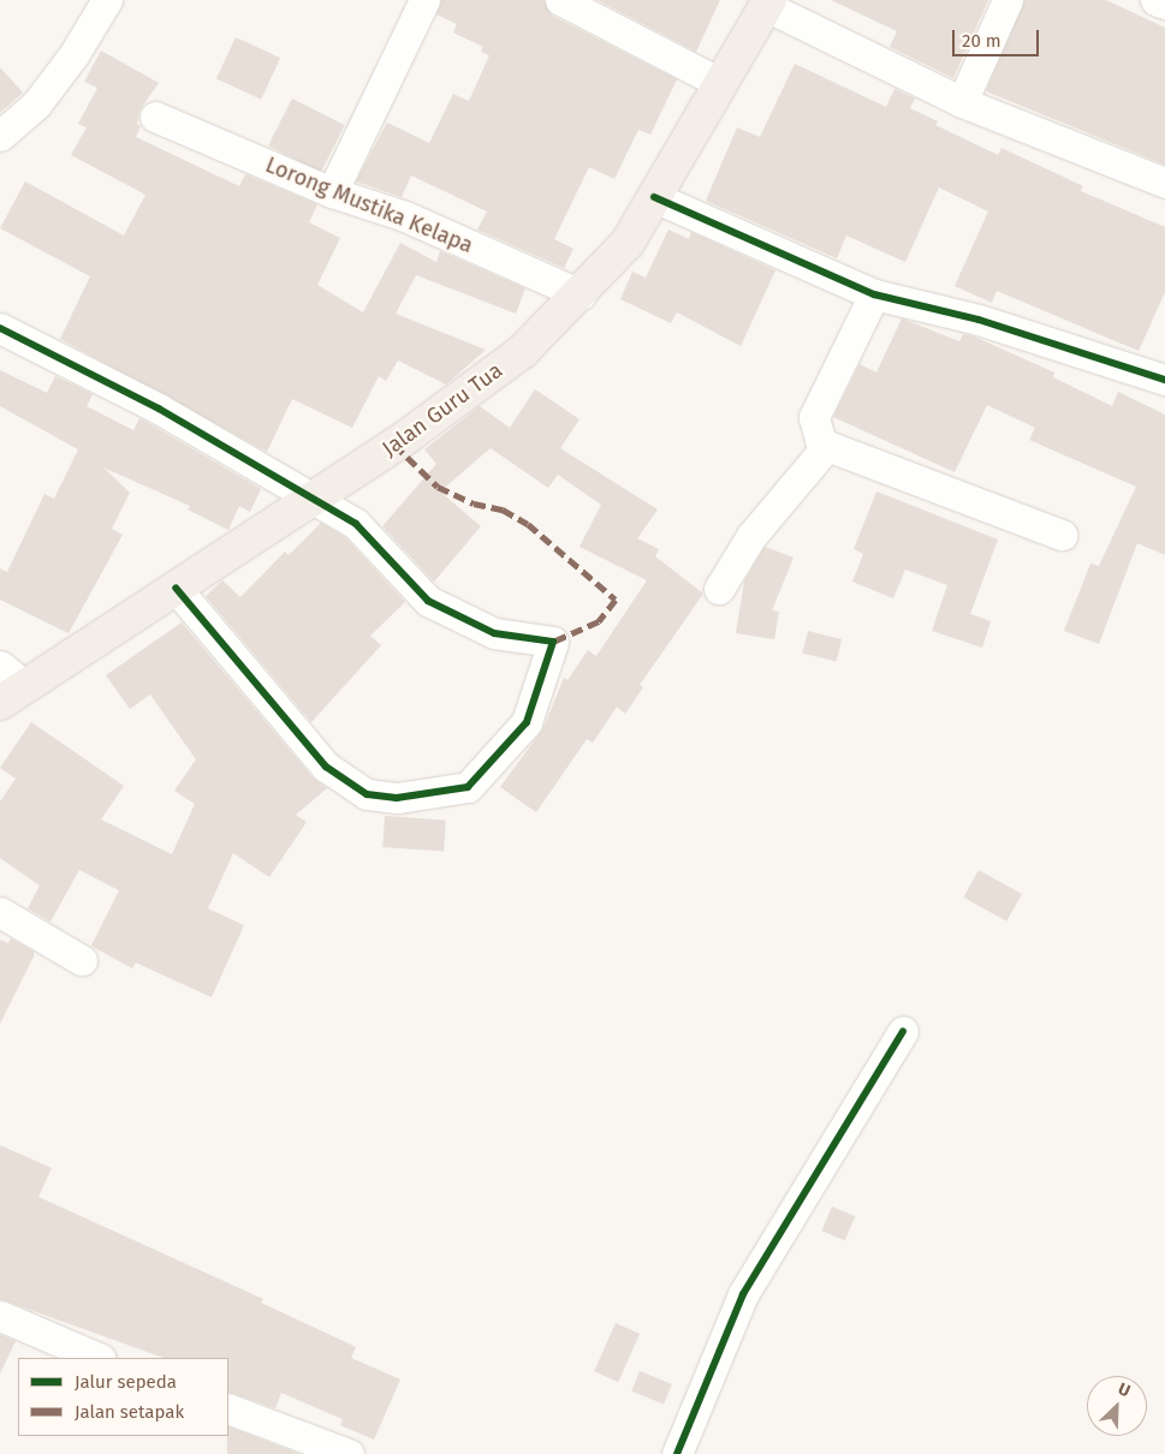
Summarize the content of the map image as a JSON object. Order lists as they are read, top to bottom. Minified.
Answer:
{"streets":{"main road":["Jalan Guru Tua"],"street":["Lorong Mustika Kelapa"]},"crossings":[["Lorong Mustika Kelapa","Jalan Guru Tua"]],"legend":["Jalur sepeda","Jalan setapak"],"scale_bar":"20 m","north":"top right"}
